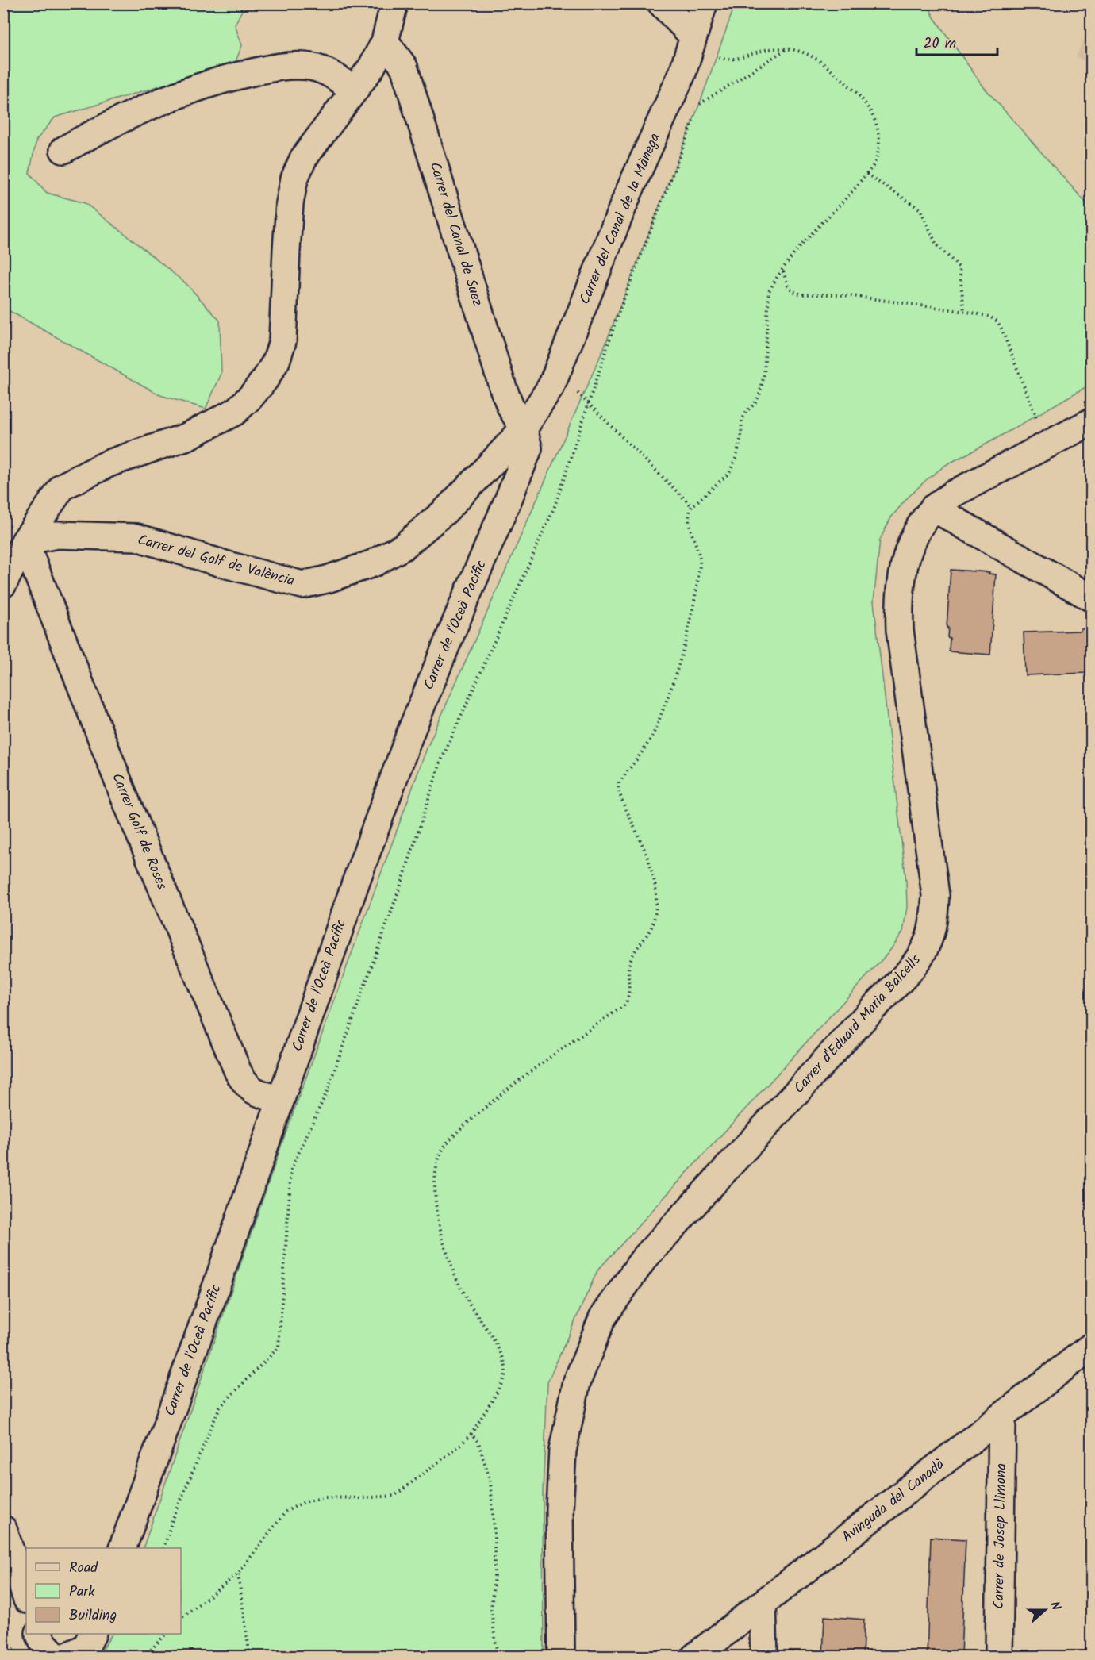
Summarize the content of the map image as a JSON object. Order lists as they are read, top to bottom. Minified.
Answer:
{"streets":{"street":["Carrer del Canal de la Mànega","Carrer del Canal de Suez","Carrer del Golf de València","Carrer de l'Oceà Pacífic","Carrer Golf de Roses","Carrer d'Eduard Maria Balcells","Avinguda del Canadà","Carrer de Josep Llimona"]},"crossings":[["Carrer del Canal de la Mànega","Carrer del Canal de Suez"],["Carrer del Canal de la Mànega","Carrer del Golf de València"],["Carrer del Canal de la Mànega","Carrer de l'Oceà Pacífic"],["Carrer del Canal de Suez","Carrer del Golf de València"],["Carrer del Canal de Suez","Carrer de l'Oceà Pacífic"],["Carrer del Golf de València","Carrer de l'Oceà Pacífic"],["Carrer del Golf de València","Carrer Golf de Roses"],["Carrer de l'Oceà Pacífic","Carrer Golf de Roses"],["Avinguda del Canadà","Carrer de Josep Llimona"]],"legend":["Road","Park","Building"],"scale_bar":"20 m","north":"right"}
